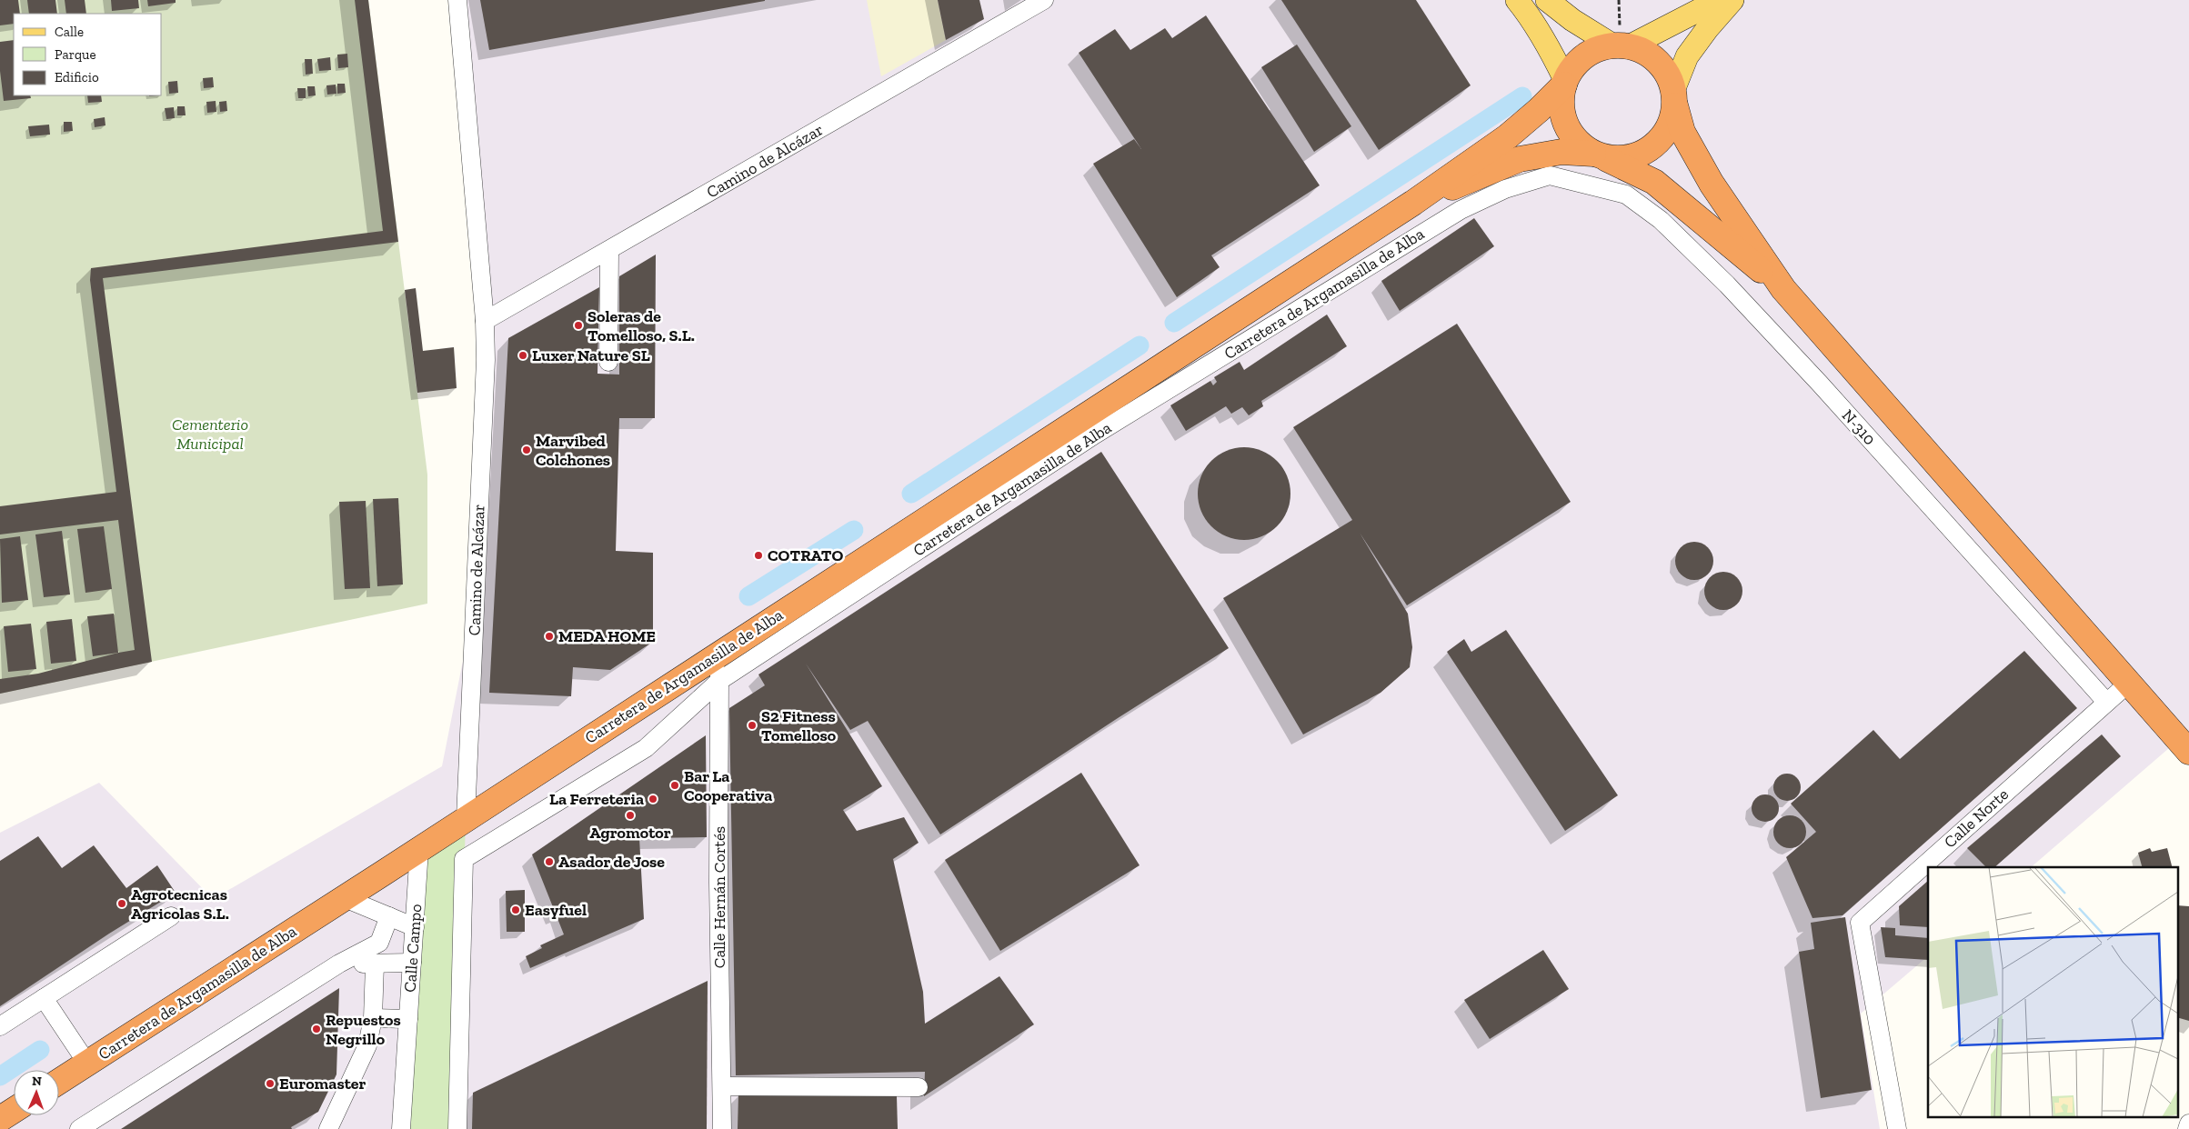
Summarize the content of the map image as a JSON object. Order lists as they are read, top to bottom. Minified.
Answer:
{"streets":{"highway":["Carretera de Argamasilla de Alba"],"street":["Camino de Alcázar","N-310","Calle Norte","Calle Hernán Cortés","Calle Campo"]},"crossings":[["Camino de Alcázar","Carretera de Argamasilla de Alba"],["Carretera de Argamasilla de Alba","N-310"],["Carretera de Argamasilla de Alba","Calle Hernán Cortés"],["Carretera de Argamasilla de Alba","Calle Campo"],["N-310","Calle Norte"]],"parks":["Cementerio Municipal"],"places":["Soleras de Tomelloso, S.L.","Luxer Nature SL","Marvibed Colchones","COTRATO","MEDA HOME","S2 Fitness Tomelloso","Bar La Cooperativa","La Ferreteria","Agromotor","Asador de Jose","Agrotecnicas Agricolas S.L.","Easyfuel","Repuestos Negrillo","Euromaster"],"legend":["Calle","Parque","Edificio"],"north":"top"}
